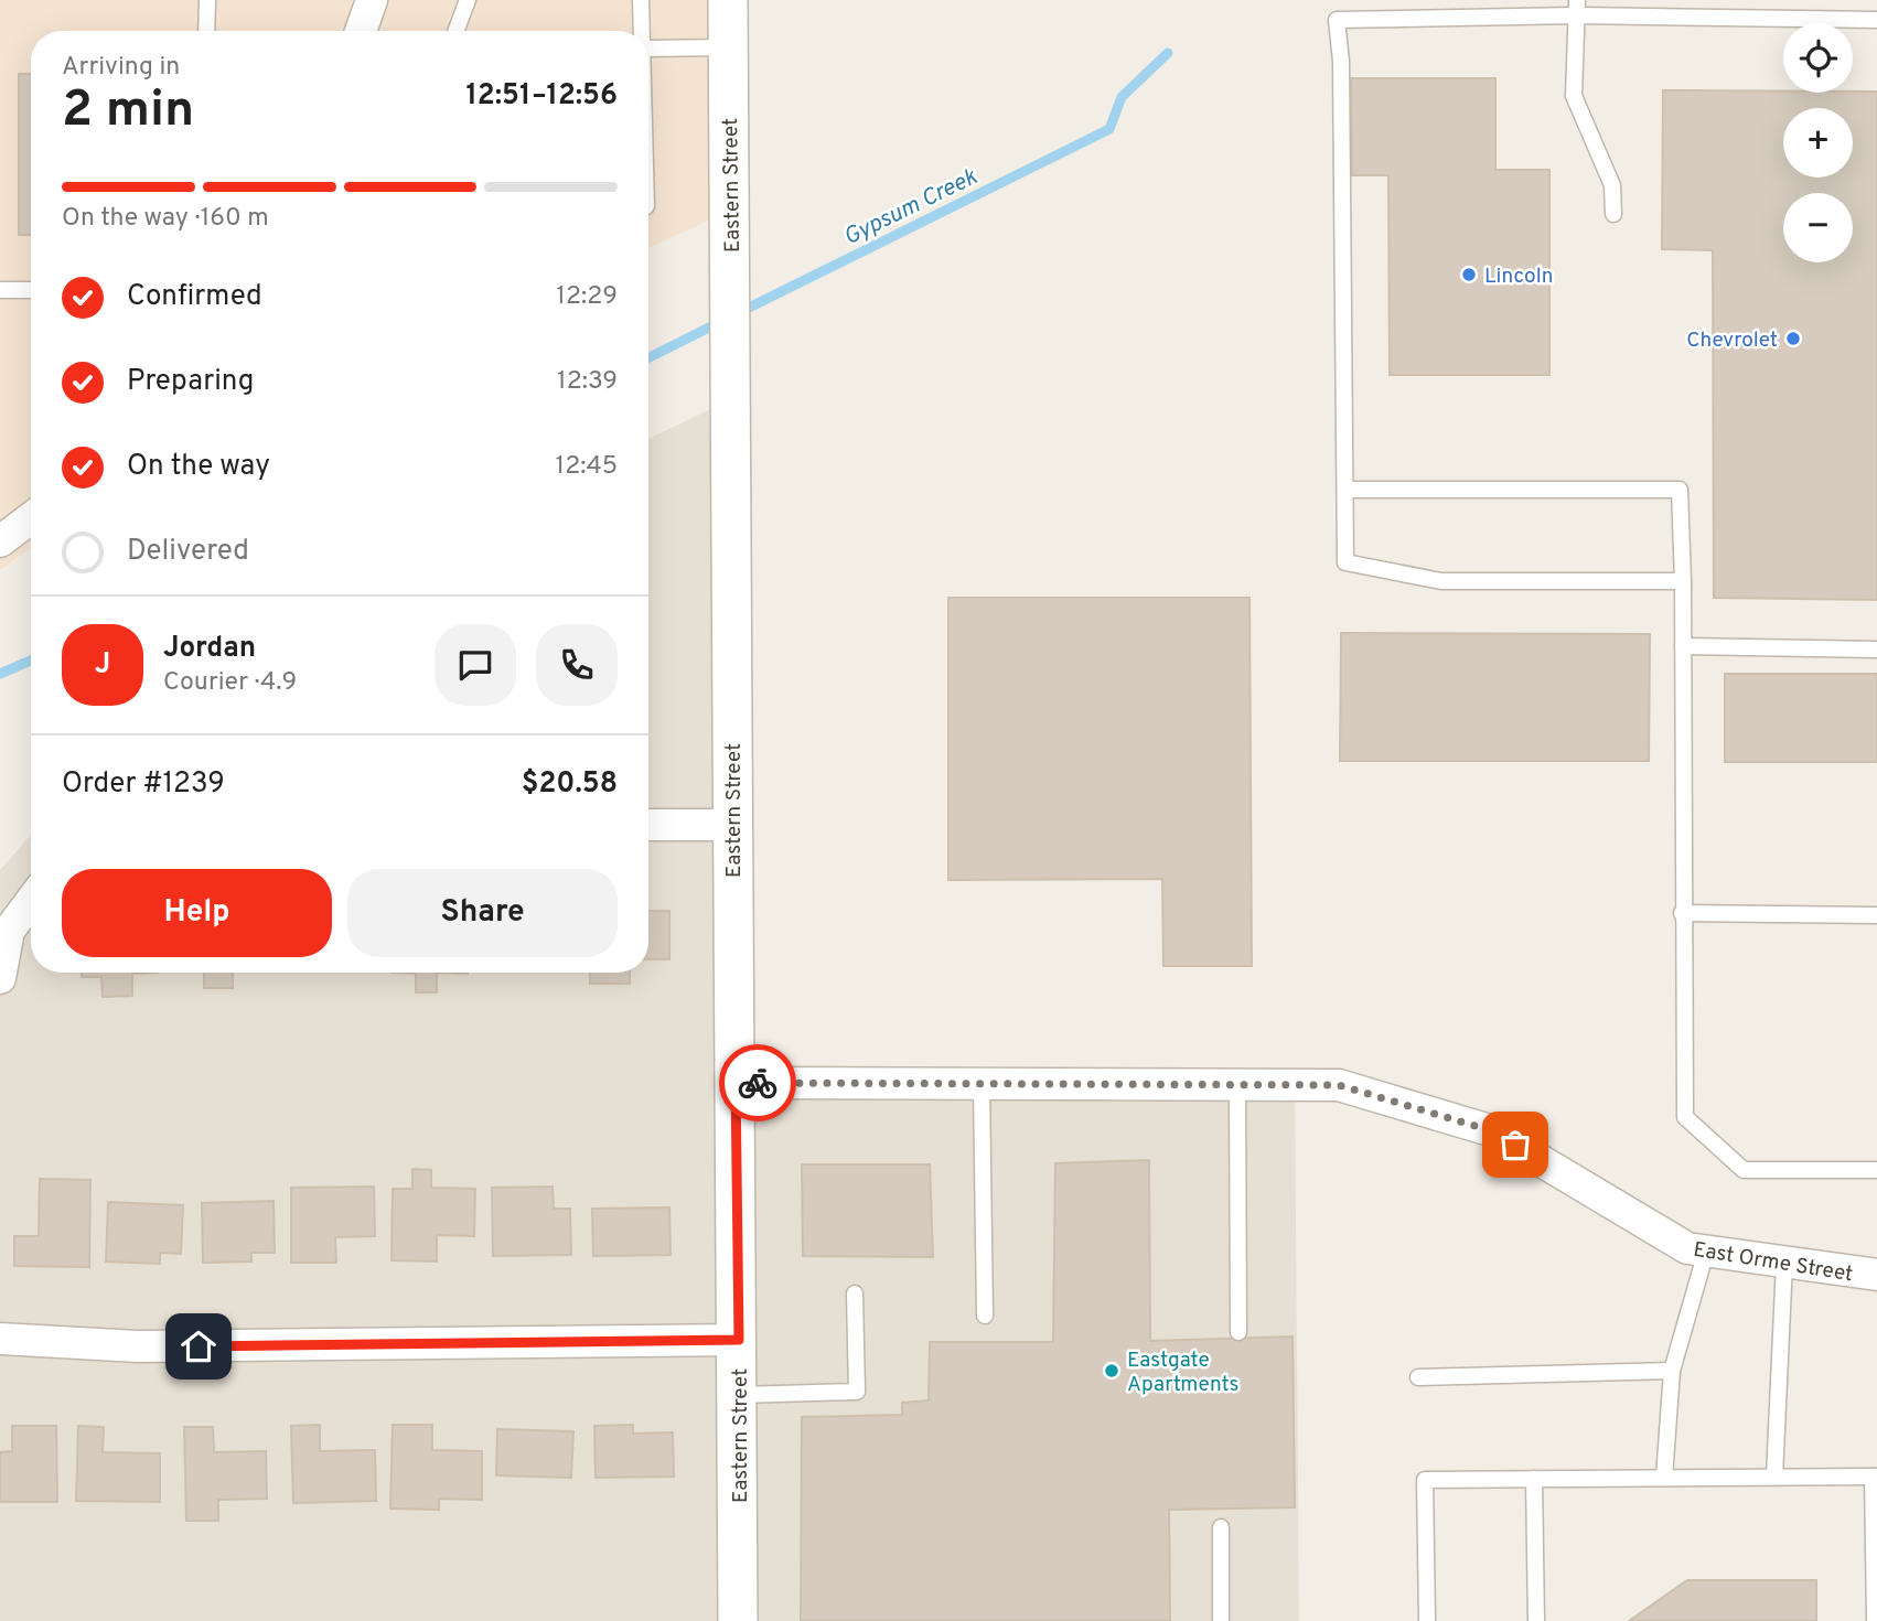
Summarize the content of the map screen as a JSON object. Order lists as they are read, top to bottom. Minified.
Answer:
{"streets":{"street":["Eastern Street","East Orme Street"]},"crossings":[["Eastern Street","East Orme Street"]],"water":["Gypsum Creek"],"places":["Lincoln","Chevrolet","Eastgate Apartments"],"page":{"map_buttons":["+","−"],"heading":["2 min","Arriving in","12:51–12:56"],"panel":["Jordan","Courier · 4.9","Order #1239","$20.58"],"bar":"On the way · 160 m","list":[["Confirmed","12:29"],["Preparing","12:39"],["On the way","12:45"],"Delivered"],"round":"J","buttons":["Help","Share"]}}
